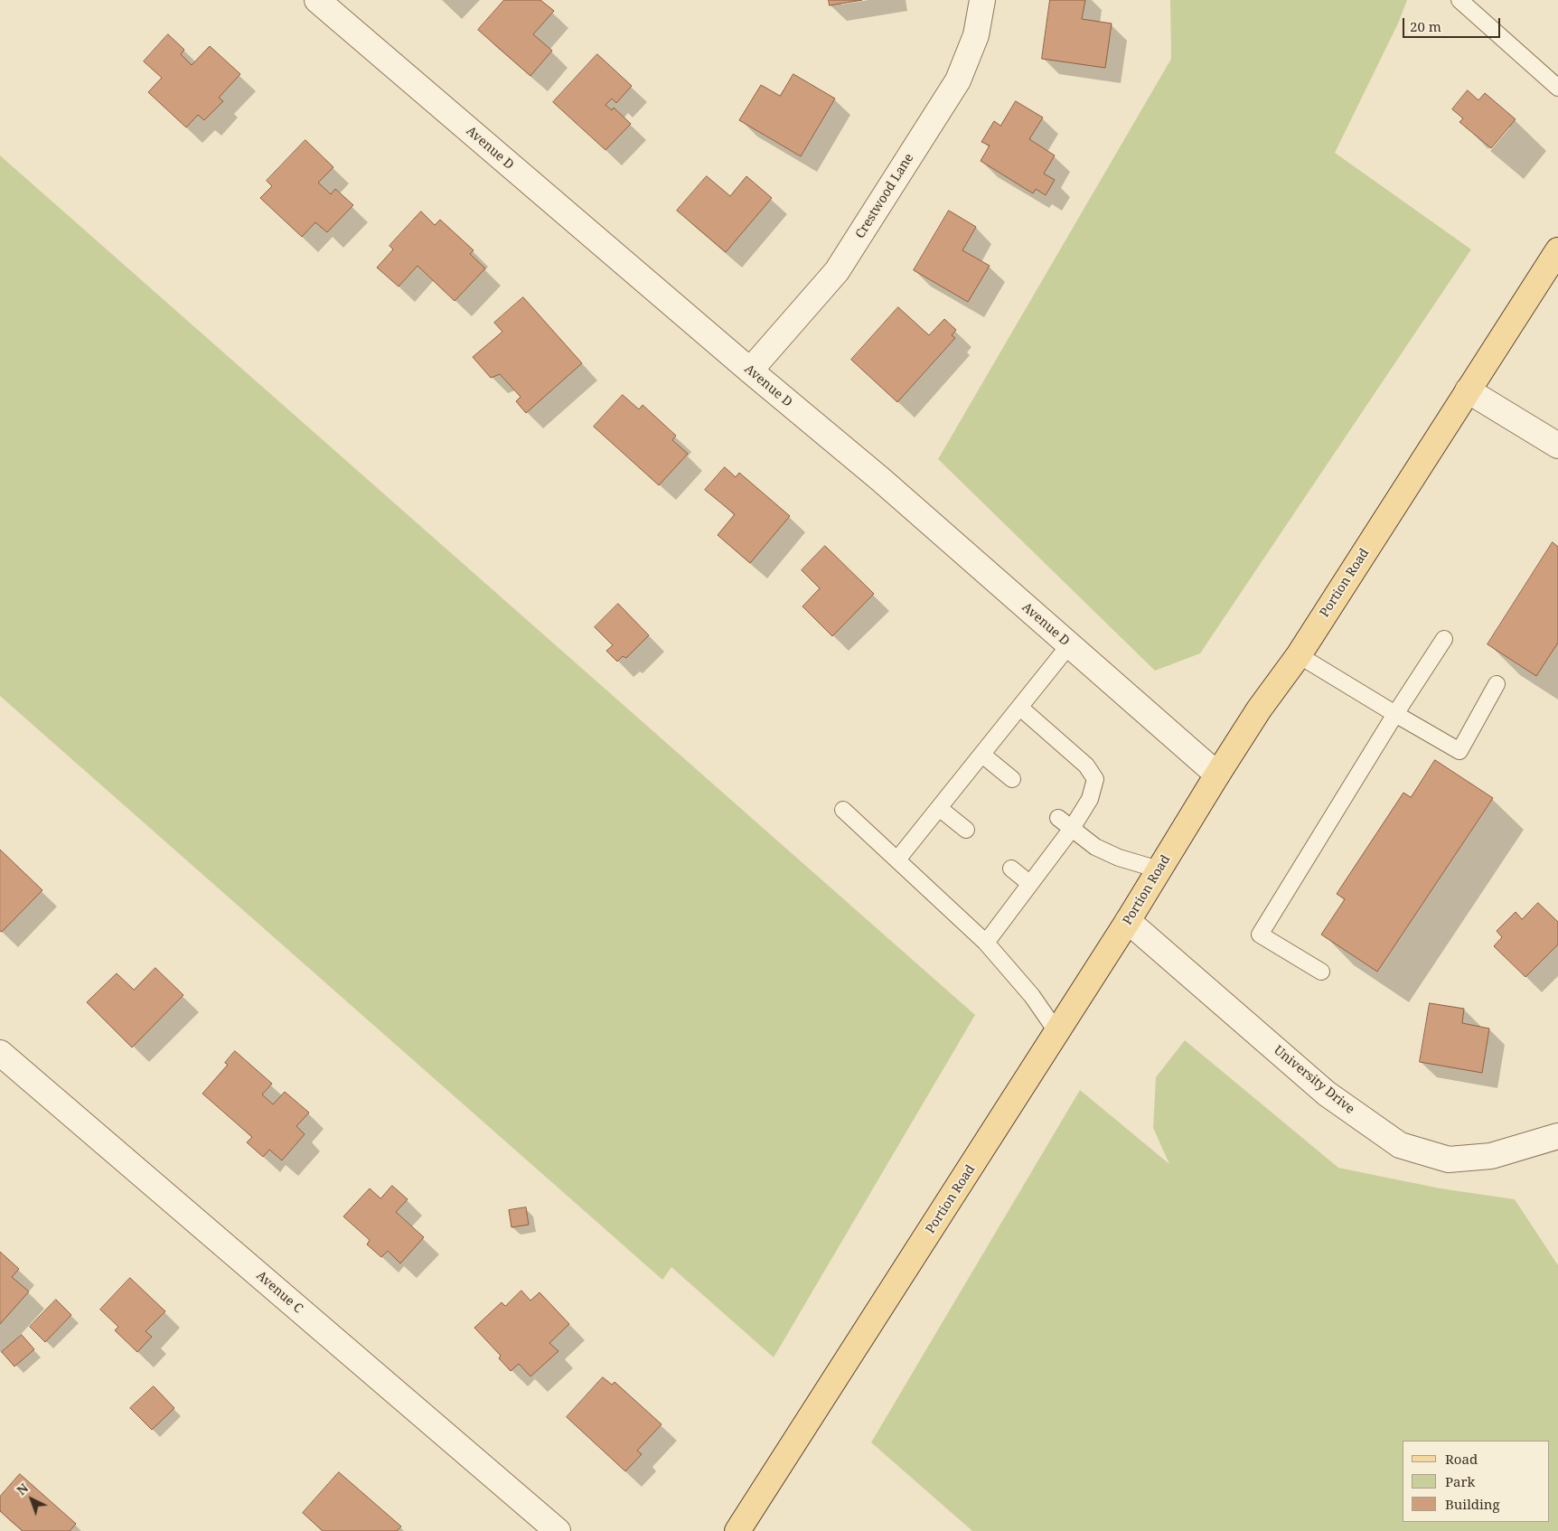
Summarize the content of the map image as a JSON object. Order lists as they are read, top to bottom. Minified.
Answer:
{"streets":{"main road":["Portion Road"],"street":["Avenue D","Crestwood Lane","University Drive","Avenue C"]},"crossings":[["Avenue D","Crestwood Lane"],["Avenue D","Portion Road"],["Portion Road","University Drive"]],"legend":["Road","Park","Building"],"scale_bar":"20 m","north":"top left"}
